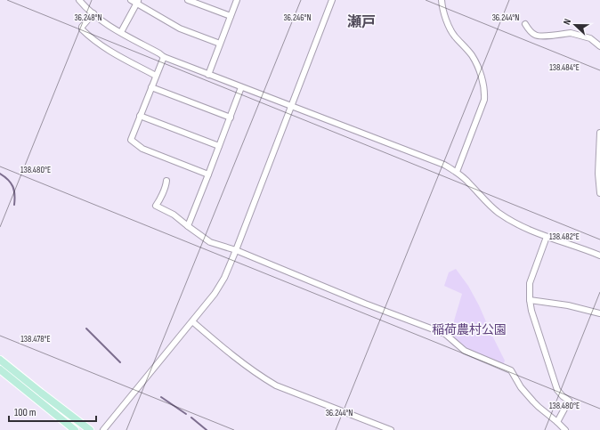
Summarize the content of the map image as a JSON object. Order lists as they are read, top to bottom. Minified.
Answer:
{"districts":["瀬戸"],"parks":["稲荷農村公園"],"scale_bar":"100 m","north":"left","coordinates":["36.248°N","36.246°N","36.244°N","138.484°E","138.480°E","138.482°E","138.478°E"]}
